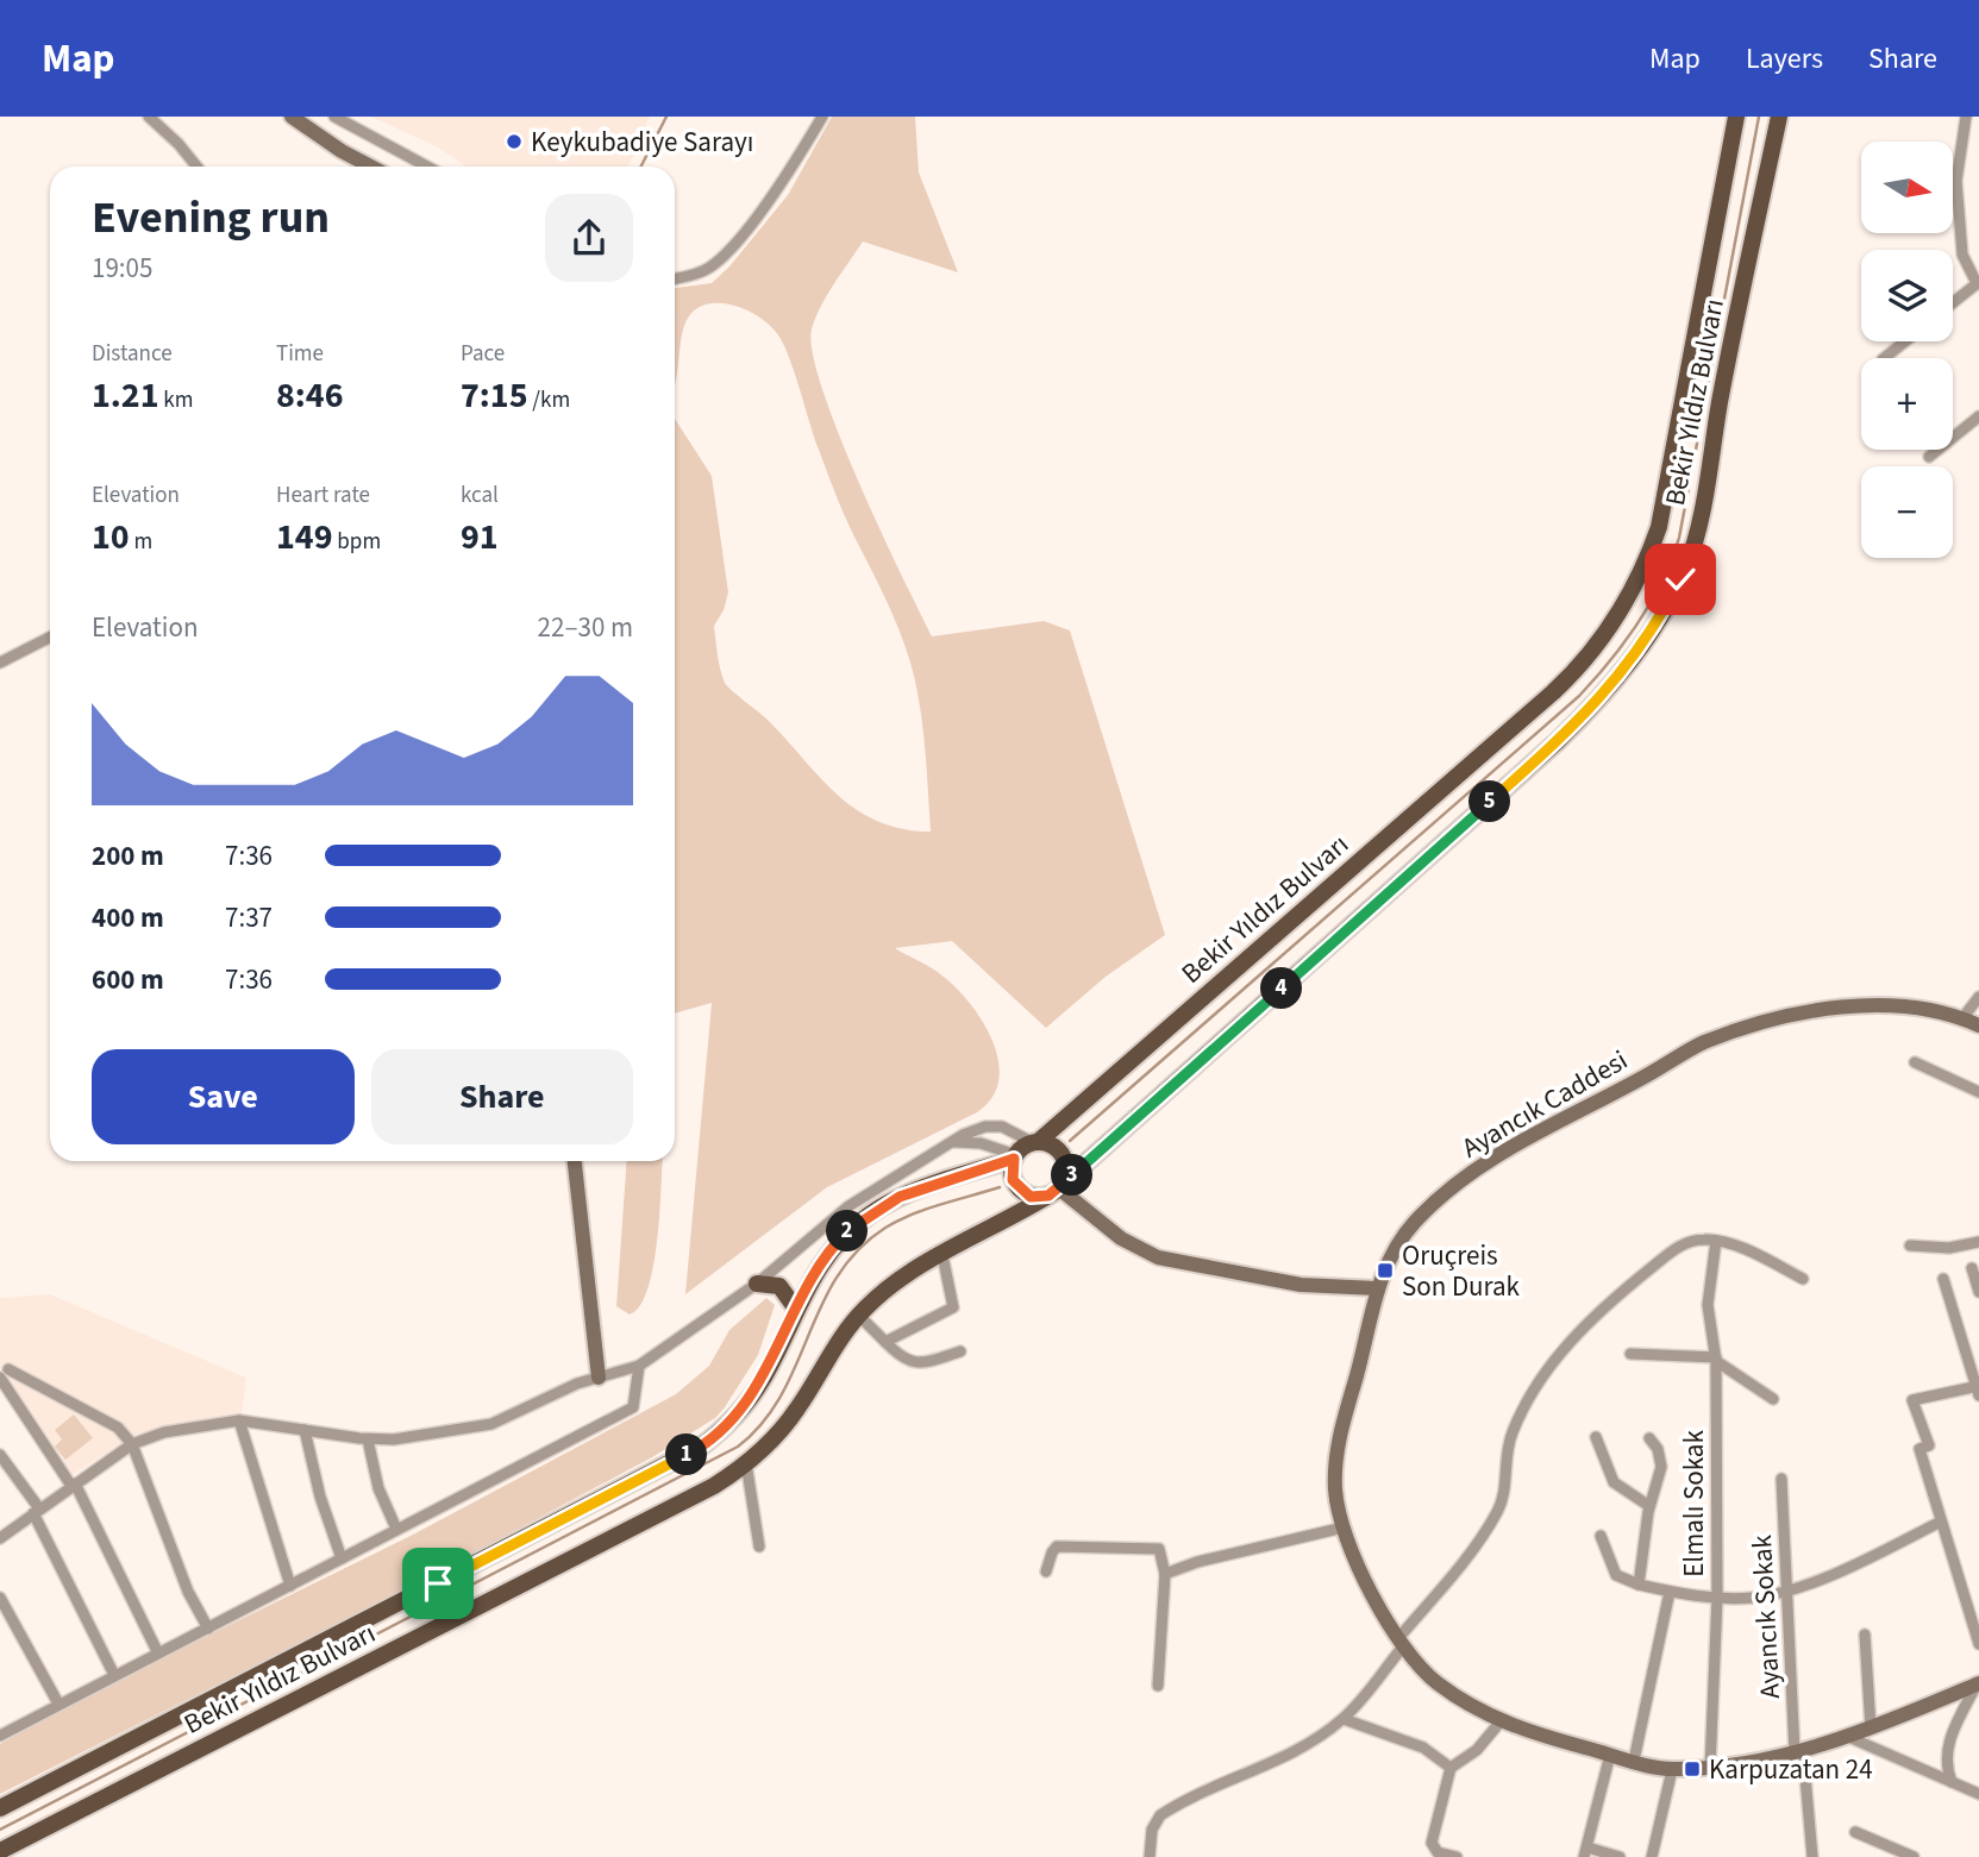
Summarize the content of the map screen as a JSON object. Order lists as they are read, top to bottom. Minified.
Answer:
{"streets":{"main road":["Bekir Yıldız Bulvarı"],"street":["Ayancık Caddesi","Elmalı Sokak","Ayancık Sokak"]},"crossings":[["Ayancık Caddesi","Elmalı Sokak"],["Ayancık Caddesi","Ayancık Sokak"]],"places":{"other":["Keykubadiye Sarayı"],"transit":["Oruçreis Son Durak","Karpuzatan 24"]},"north":"right","page":{"header":"Map","nav":["Map","Layers","Share"],"map_buttons":["+","−"],"heading":["Evening run","19:05"],"stats":[["Distance","1.21 km"],["Time","8:46"],["Pace","7:15 /km"],["Elevation","10 m"],["Heart rate","149 bpm"],["kcal","91"]],"chart":["Elevation","22–30 m"],"pins":["5","4","3","2","1"],"list":[{"name":"200 m","note":"7:36"},{"name":"400 m","note":"7:37"},{"name":"600 m","note":"7:36"}],"buttons":["Save","Share"]}}
